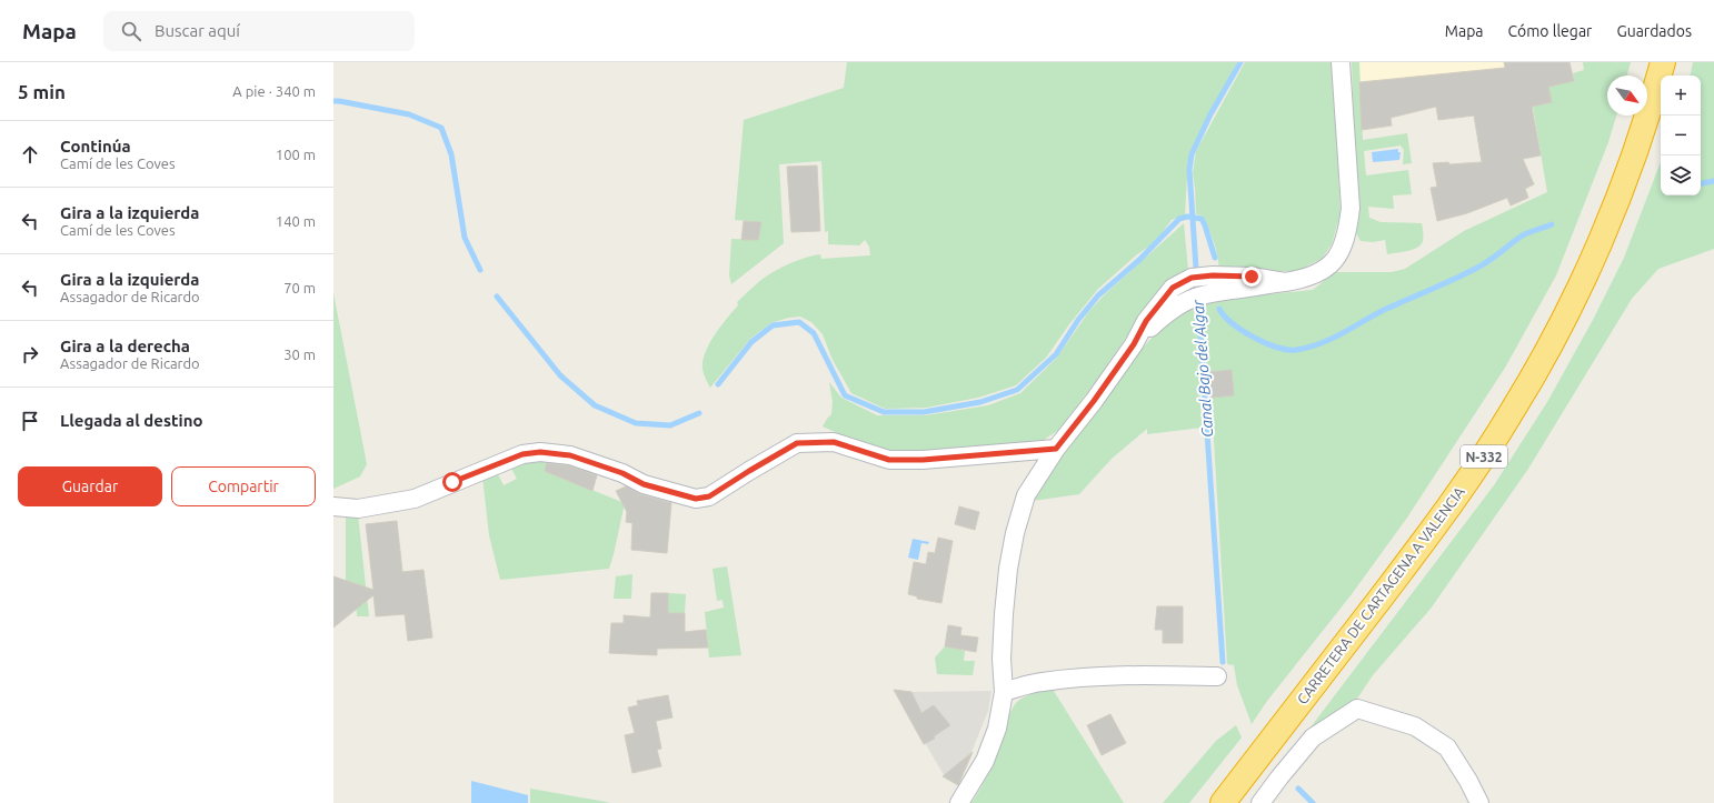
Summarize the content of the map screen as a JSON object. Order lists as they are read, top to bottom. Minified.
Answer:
{"streets":{"highway":["N-332","CARRETERA DE CARTAGENA A VALENCIA"]},"water":["Canal Bajo del Algar"],"north":"bottom right","page":{"header":"Mapa","search":"Buscar aquí","nav":["Mapa","Cómo llegar","Guardados"],"heading":["5 min","A pie · 340 m"],"map_buttons":["+","−"],"list":[["Continúa","Camí de les Coves","100 m"],["Gira a la izquierda","Camí de les Coves","140 m"],["Gira a la izquierda","Assagador de Ricardo","70 m"],["Gira a la derecha","Assagador de Ricardo","30 m"],"Llegada al destino"],"buttons":["Guardar","Compartir"]}}
